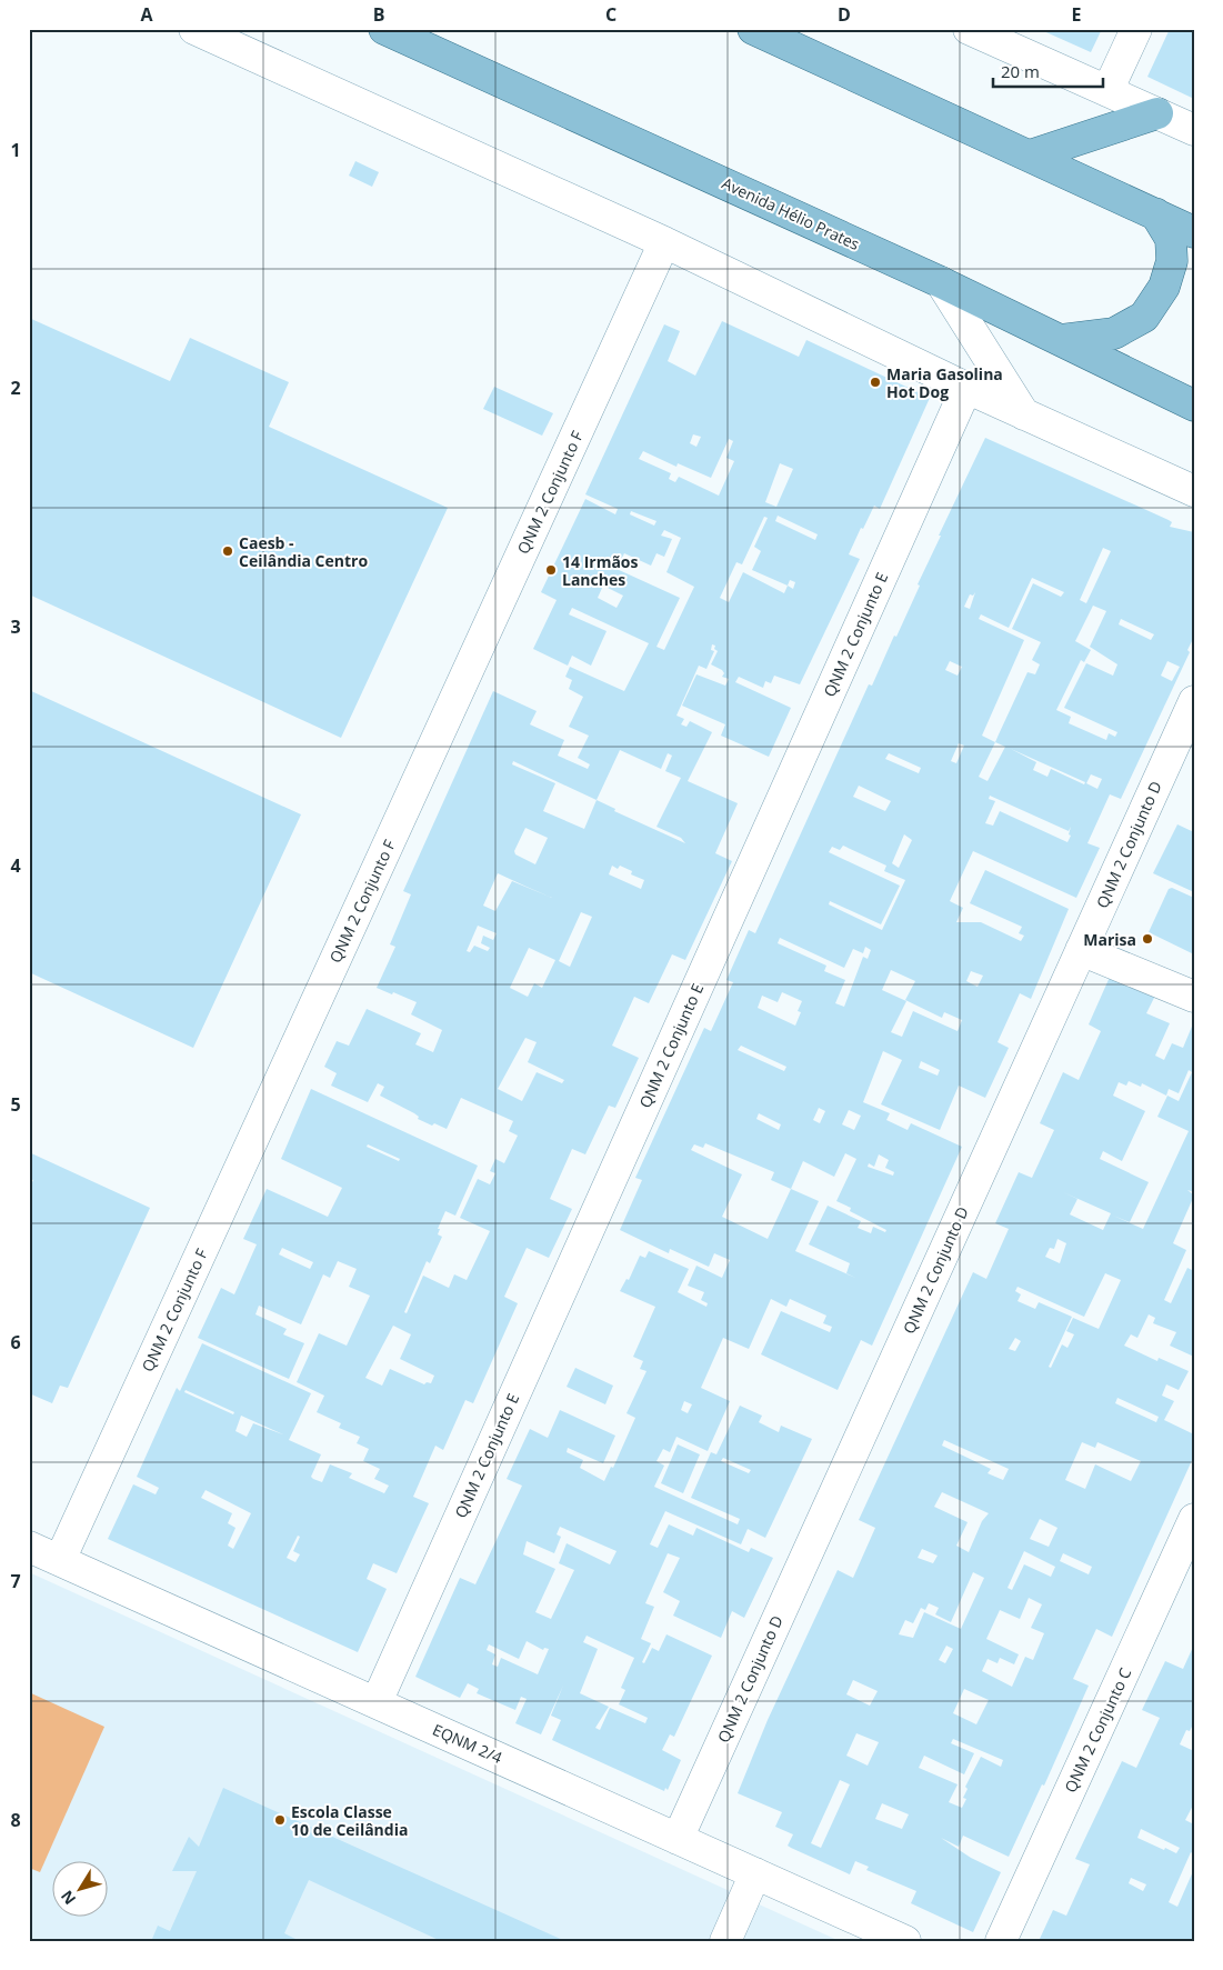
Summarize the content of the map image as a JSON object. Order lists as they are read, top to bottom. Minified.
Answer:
{"streets":{"main road":["Avenida Hélio Prates"],"street":["QNM 2 Conjunto F","QNM 2 Conjunto E","QNM 2 Conjunto D","QNM 2 Conjunto C","EQNM 2/4"]},"crossings":[["QNM 2 Conjunto F","EQNM 2/4"],["QNM 2 Conjunto E","EQNM 2/4"],["QNM 2 Conjunto D","EQNM 2/4"]],"places":["Maria Gasolina Hot Dog","Caesb - Ceilândia Centro","14 Irmãos Lanches","Marisa","Escola Classe 10 de Ceilândia"],"scale_bar":"20 m","north":"bottom left","grid":{"columns":["A","B","C","D","E"],"rows":["1","2","3","4","5","6","7","8"]}}
